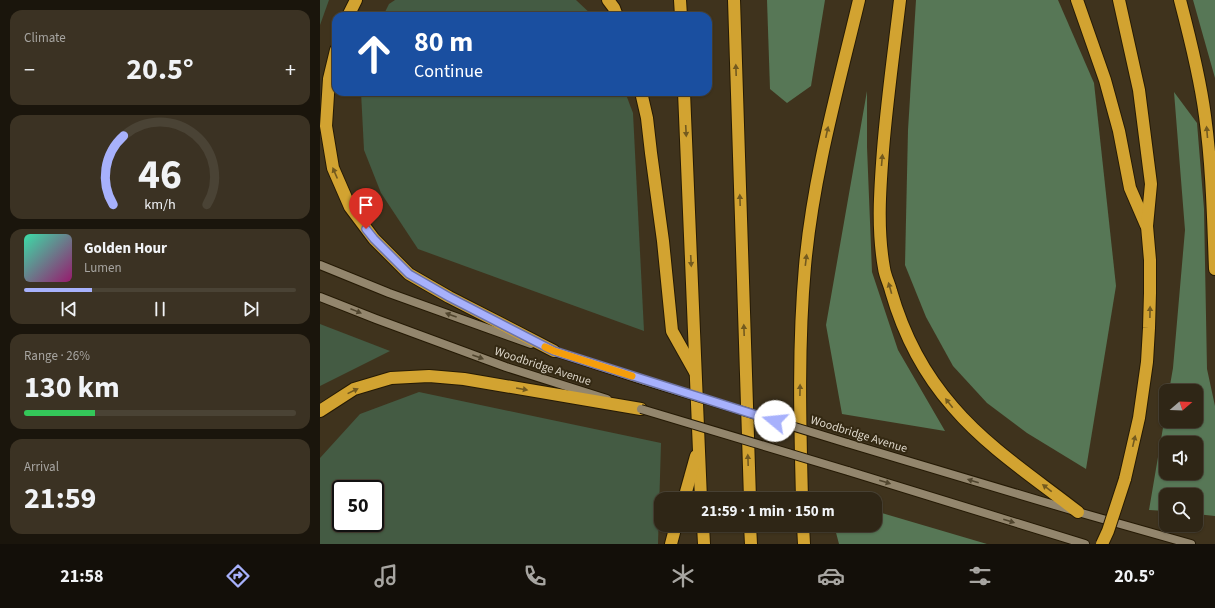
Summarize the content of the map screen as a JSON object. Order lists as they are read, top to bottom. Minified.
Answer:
{"streets":{"main road":["Woodbridge Avenue"]},"north":"right","page":{"tile":["Climate",["Range · 26%","130 km"],["Arrival","21:59"]],"turn":["80 m","Continue"],"heat":["−","20.5°","+"],"song":["Golden Hour","Lumen"],"limit":"50","trip":"21:59 · 1 min · 150 m","tabs":["21:58","20.5°"],"gauge":["46","km/h"]}}
